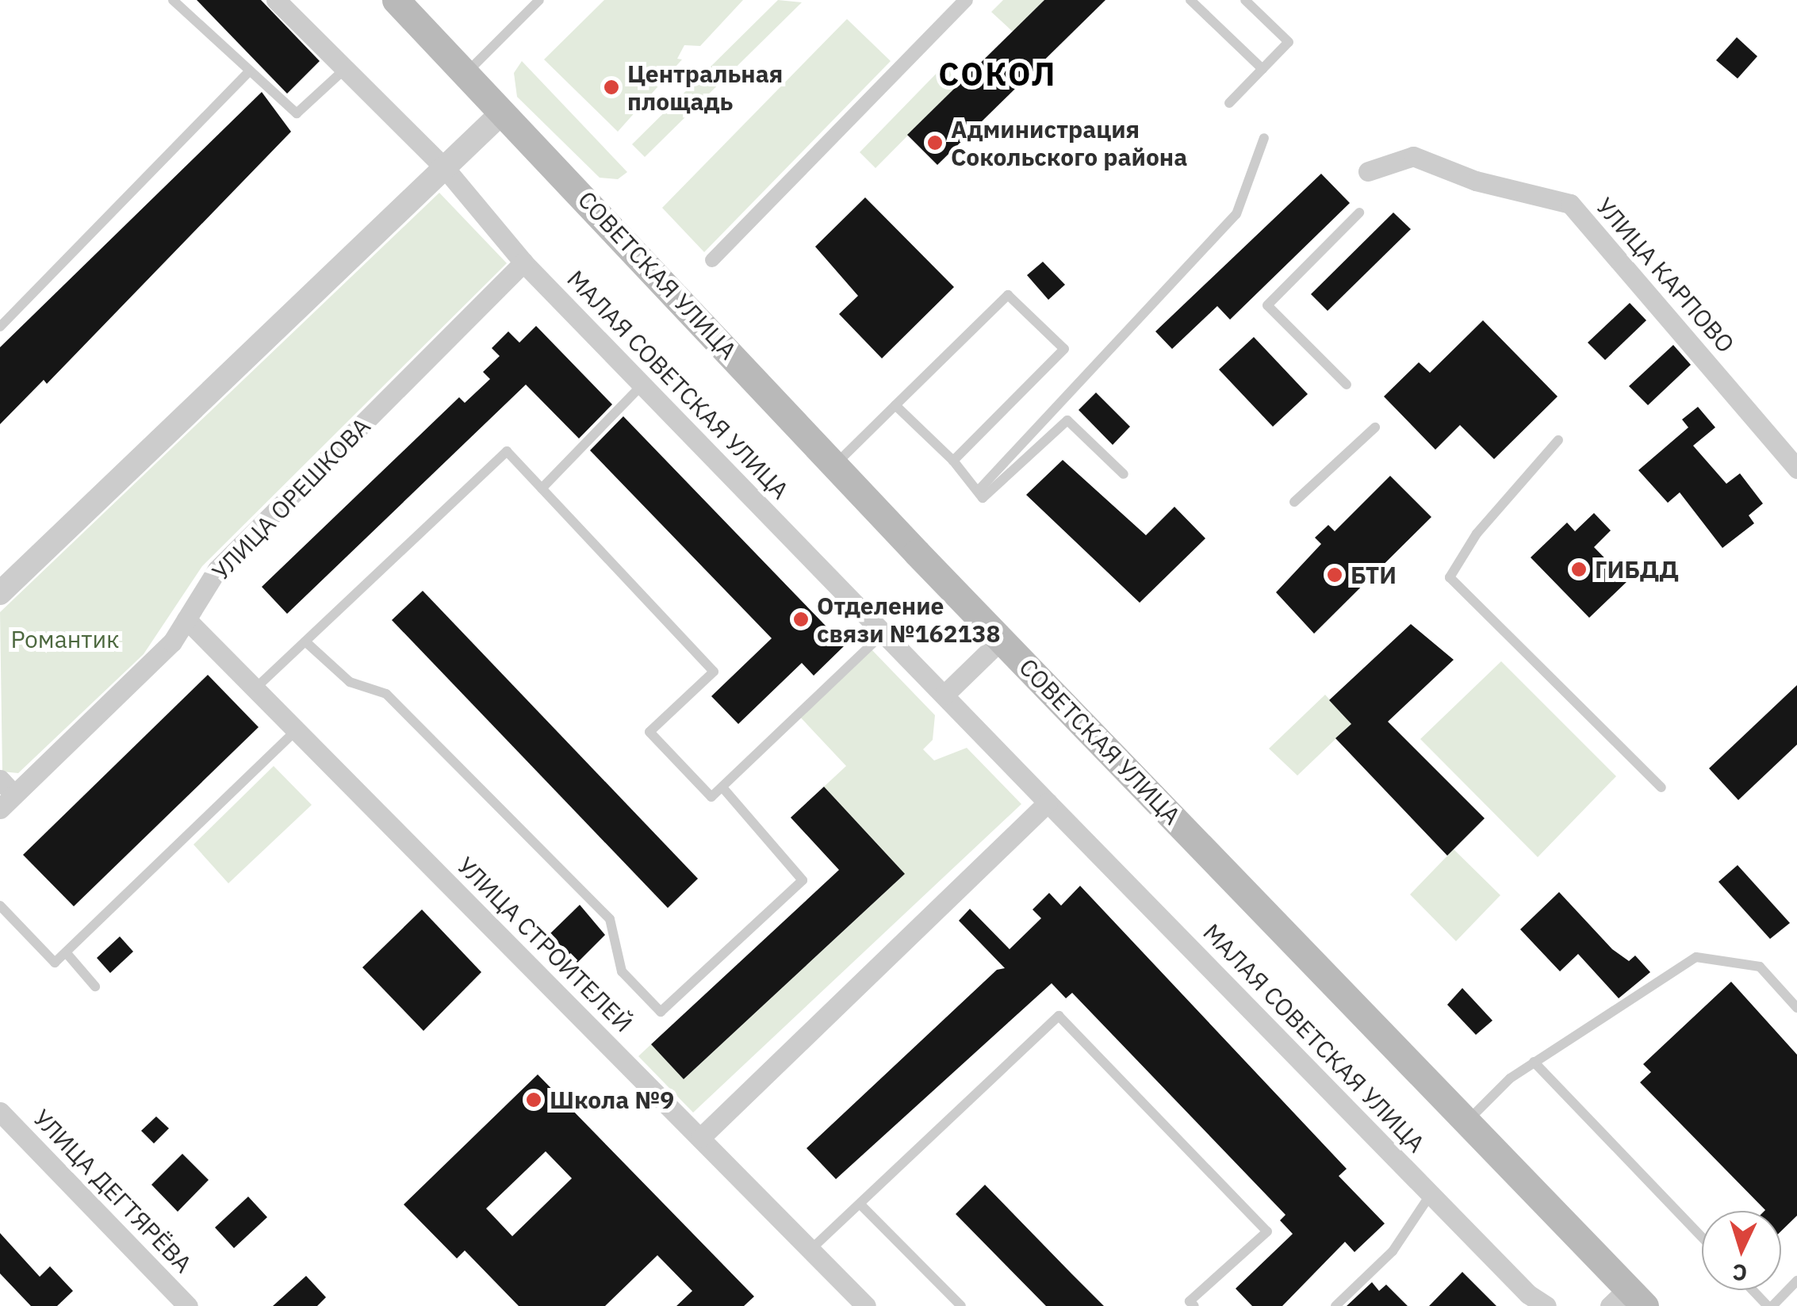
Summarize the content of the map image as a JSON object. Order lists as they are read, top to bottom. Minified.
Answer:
{"streets":{"main road":["СОВЕТСКАЯ УЛИЦА"],"street":["УЛИЦА КАРПОВО","МАЛАЯ СОВЕТСКАЯ УЛИЦА","УЛИЦА ОРЕШКОВА","УЛИЦА СТРОИТЕЛЕЙ","УЛИЦА ДЕГТЯРЁВА"]},"crossings":[["МАЛАЯ СОВЕТСКАЯ УЛИЦА","УЛИЦА ОРЕШКОВА"],["УЛИЦА ОРЕШКОВА","УЛИЦА СТРОИТЕЛЕЙ"]],"districts":["СОКОЛ"],"parks":["Романтик"],"places":["Центральная площадь","Администрация Сокольского района","ГИБДД","БТИ","Отделение связи №162138","Школа №9"],"north":"bottom"}
